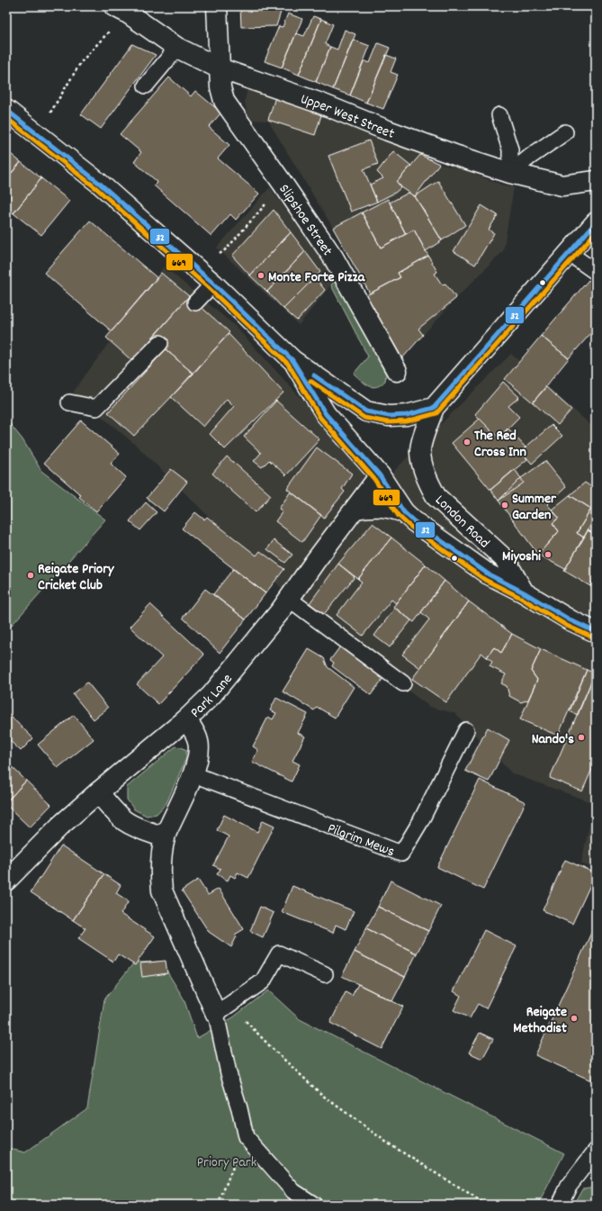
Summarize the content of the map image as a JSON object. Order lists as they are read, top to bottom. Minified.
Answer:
{"streets":{"street":["Upper West Street","Slipshoe Street","London Road","Park Lane"],"lane":["Pilgrim Mews"]},"crossings":[["Upper West Street","Slipshoe Street"]],"parks":["Priory Park"],"places":["Monte Forte Pizza","The Red Cross Inn","Summer Garden","Miyoshi","Reigate Priory Cricket Club","Nando's","Reigate Methodist"],"lines":["transit line 32","transit line 669"]}
